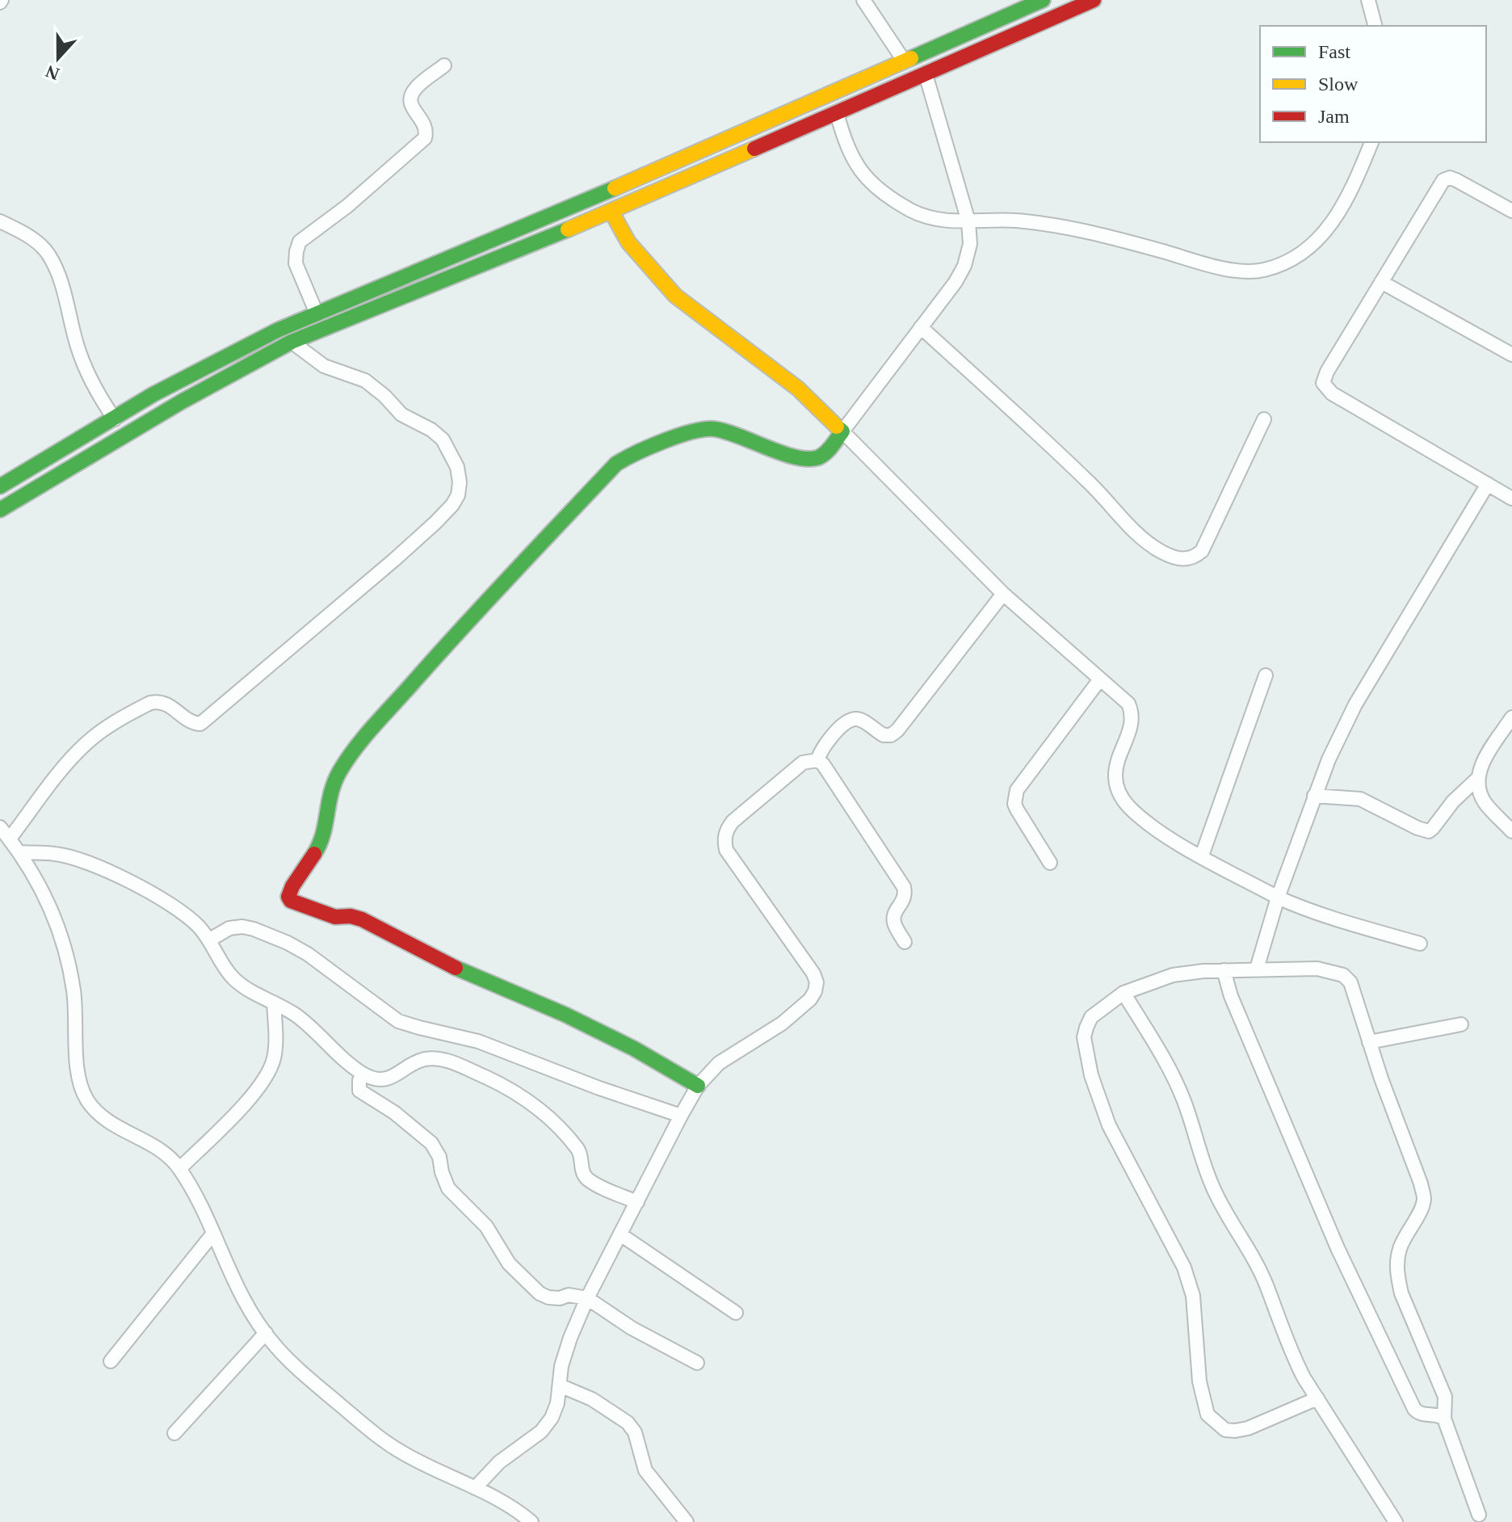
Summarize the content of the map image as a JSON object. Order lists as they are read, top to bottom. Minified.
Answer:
{"legend":["Fast","Slow","Jam"],"north":"bottom"}
